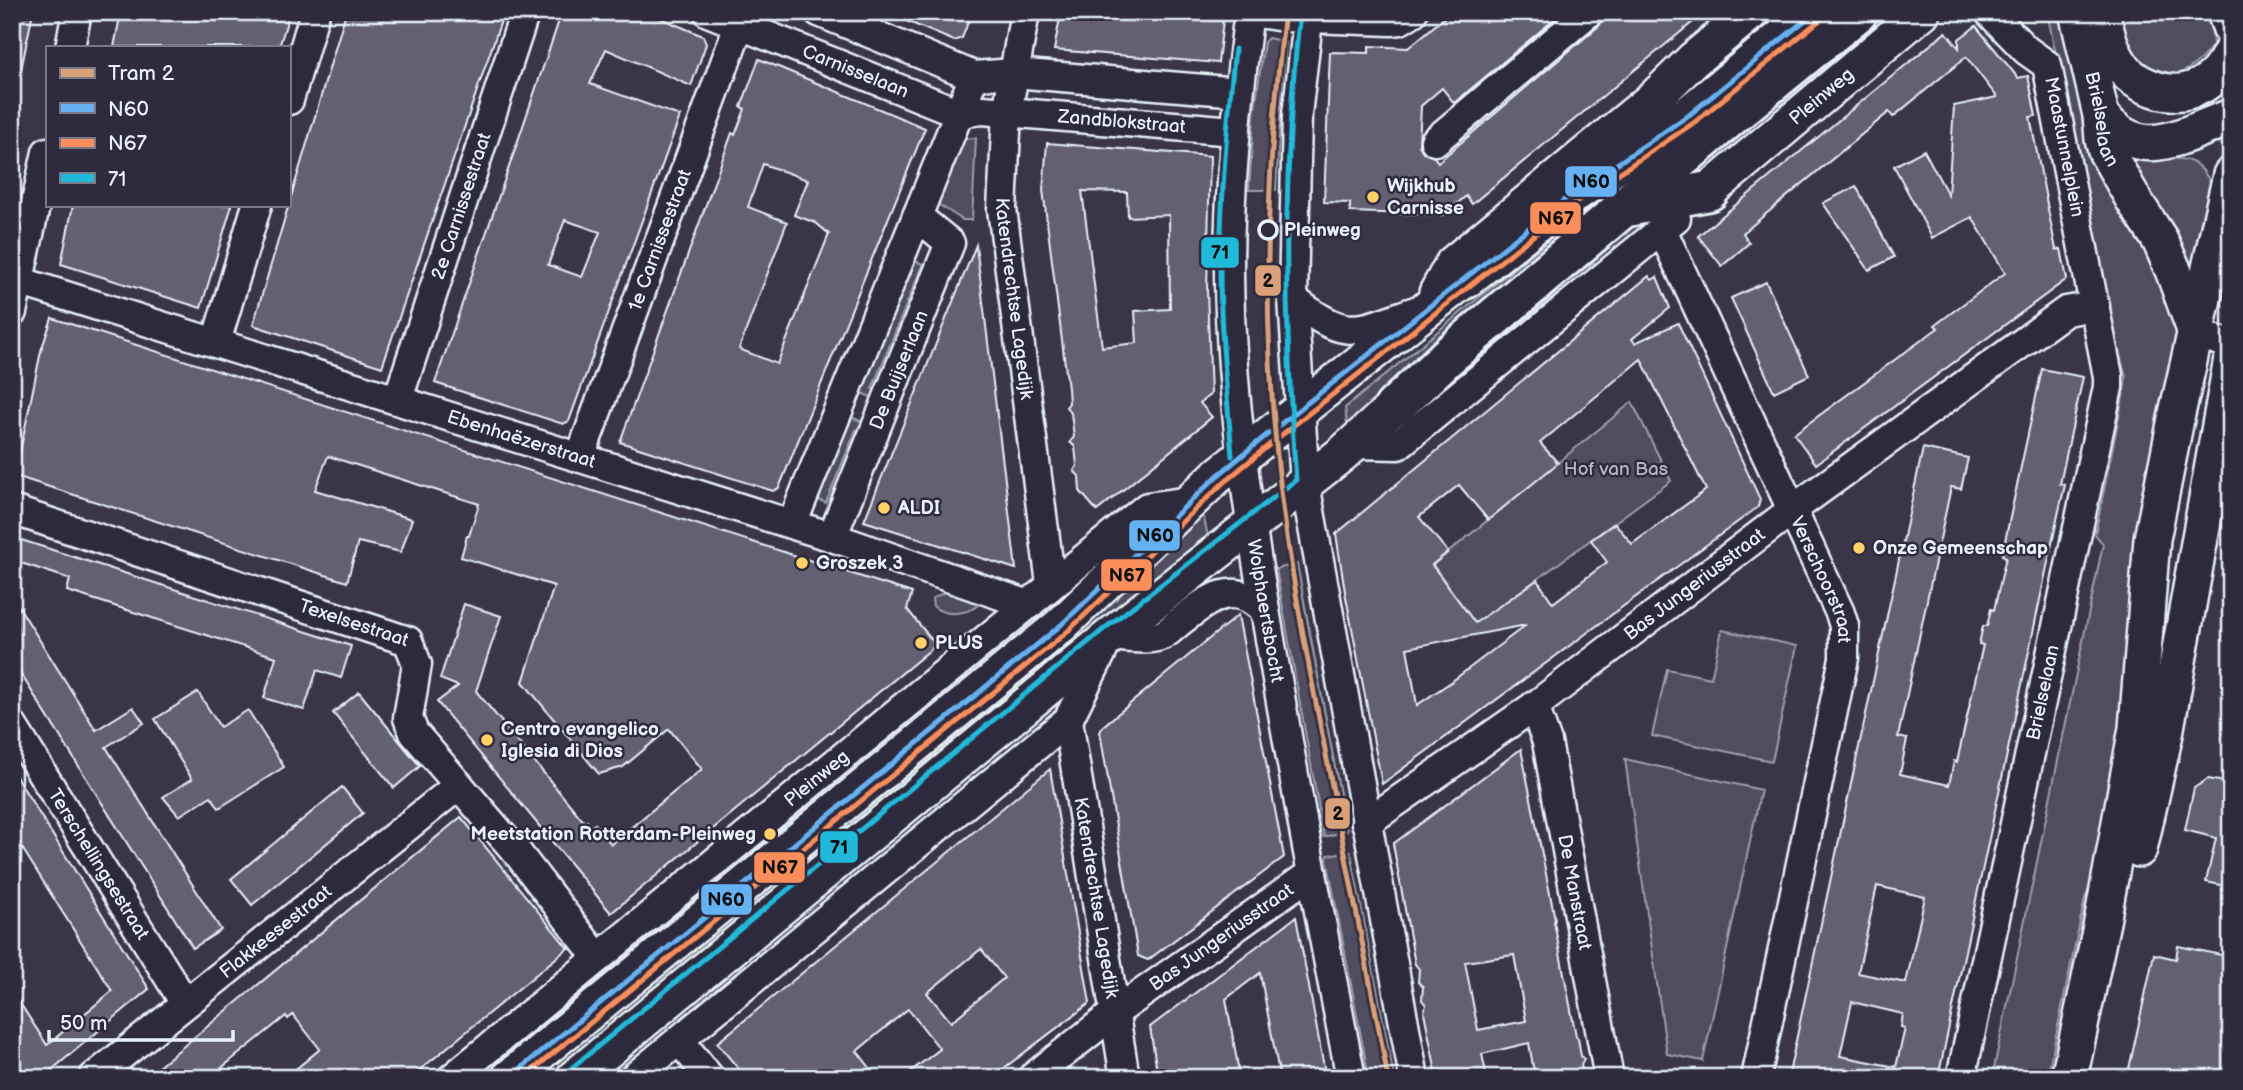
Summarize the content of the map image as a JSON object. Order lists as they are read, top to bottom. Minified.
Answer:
{"streets":{"highway":["Pleinweg"],"main road":["Brielselaan"],"street":["Carnisselaan","Zandblokstraat","Maastunnelplein","2e Carnissestraat","1e Carnissestraat","Katendrechtse Lagedijk","De Buijserlaan","Ebenhaëzerstraat","Verschoorstraat","Bas Jungeriusstraat","Wolphaertsbocht","Texelsestraat","Terschellingsestraat","De Manstraat","Flakkeesestraat"]},"crossings":[["Carnisselaan","Zandblokstraat"],["Carnisselaan","1e Carnissestraat"],["Carnisselaan","Katendrechtse Lagedijk"],["Pleinweg","Katendrechtse Lagedijk"],["Pleinweg","Ebenhaëzerstraat"],["Pleinweg","Verschoorstraat"],["Pleinweg","Wolphaertsbocht"],["Pleinweg","Texelsestraat"],["Brielselaan","Maastunnelplein"],["Brielselaan","Bas Jungeriusstraat"],["Zandblokstraat","Katendrechtse Lagedijk"],["Zandblokstraat","Wolphaertsbocht"],["Maastunnelplein","Bas Jungeriusstraat"],["2e Carnissestraat","Ebenhaëzerstraat"],["1e Carnissestraat","Ebenhaëzerstraat"],["Katendrechtse Lagedijk","Bas Jungeriusstraat"],["De Buijserlaan","Ebenhaëzerstraat"],["Verschoorstraat","Bas Jungeriusstraat"],["Bas Jungeriusstraat","Wolphaertsbocht"],["Bas Jungeriusstraat","De Manstraat"],["Texelsestraat","Flakkeesestraat"],["Terschellingsestraat","Flakkeesestraat"]],"parks":["Hof van Bas"],"places":["Wijkhub Carnisse","Pleinweg","ALDI","Onze Gemeenschap","Groszek 3","PLUS","Centro evangelico Iglesia di Dios","Meetstation Rotterdam-Pleinweg"],"lines":["tram line 2","transit line N60","transit line 71","transit line N67"],"legend":["Tram 2","N60","N67","71"],"scale_bar":"50 m"}
